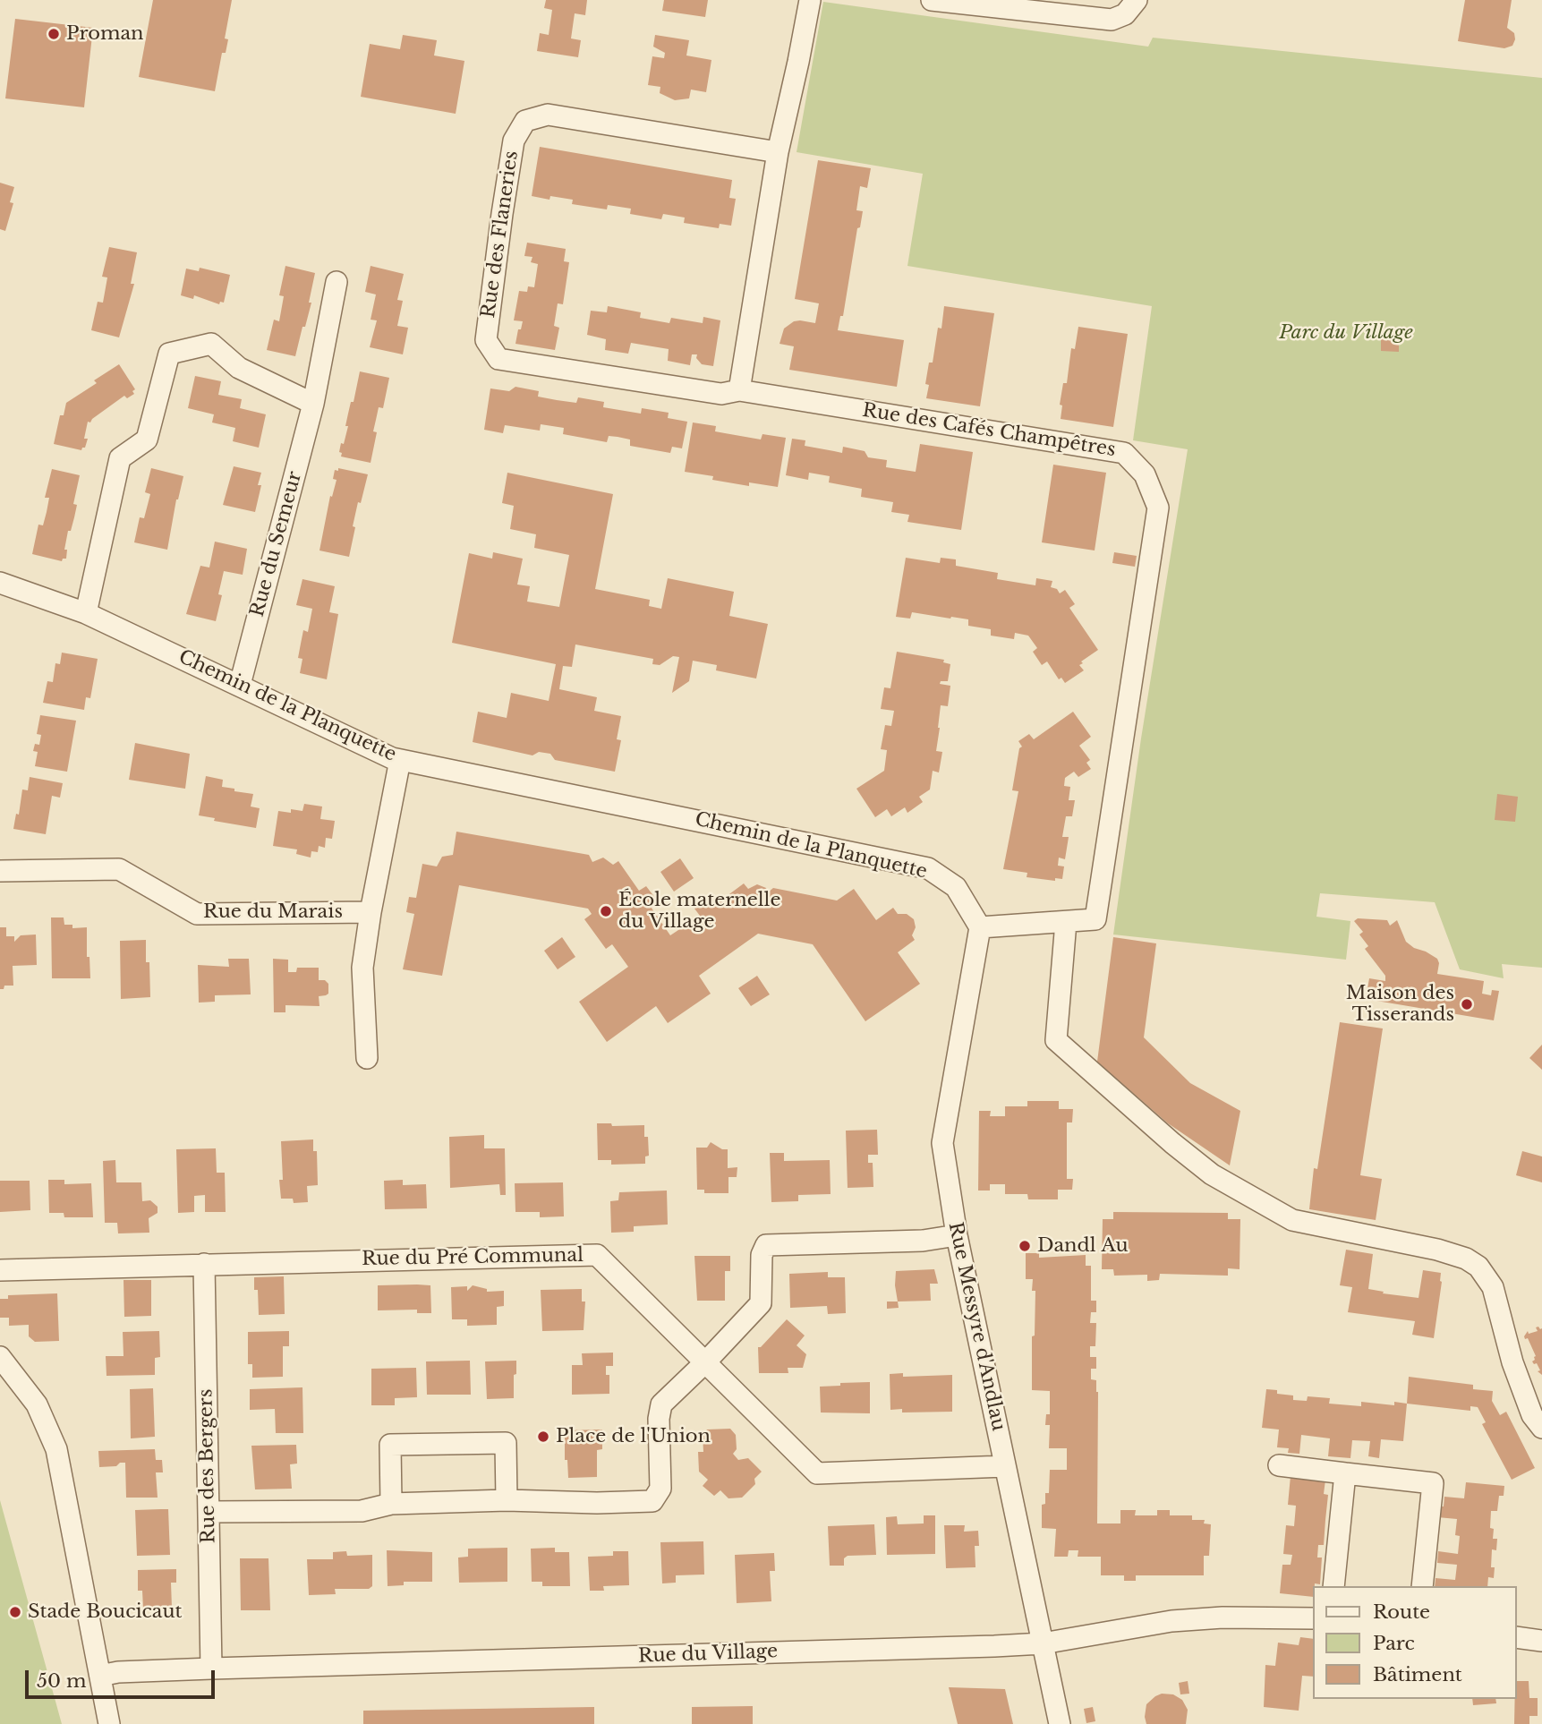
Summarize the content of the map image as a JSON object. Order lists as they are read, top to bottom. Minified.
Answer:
{"streets":{"street":["Rue des Flaneries","Rue des Cafés Champêtres","Rue du Semeur","Chemin de la Planquette","Rue du Marais","Rue du Pré Communal","Rue Messyre d'Andlau","Rue des Bergers","Rue du Village"]},"crossings":[["Rue des Flaneries","Rue des Cafés Champêtres"],["Rue du Semeur","Chemin de la Planquette"],["Chemin de la Planquette","Rue Messyre d'Andlau"],["Rue du Pré Communal","Rue Messyre d'Andlau"],["Rue du Pré Communal","Rue des Bergers"],["Rue Messyre d'Andlau","Rue du Village"],["Rue des Bergers","Rue du Village"]],"parks":["Parc du Village"],"places":["Proman","École maternelle du Village","Maison des Tisserands","Dandl Au","Place de l'Union","Stade Boucicaut"],"legend":["Route","Parc","Bâtiment"],"scale_bar":"50 m"}
